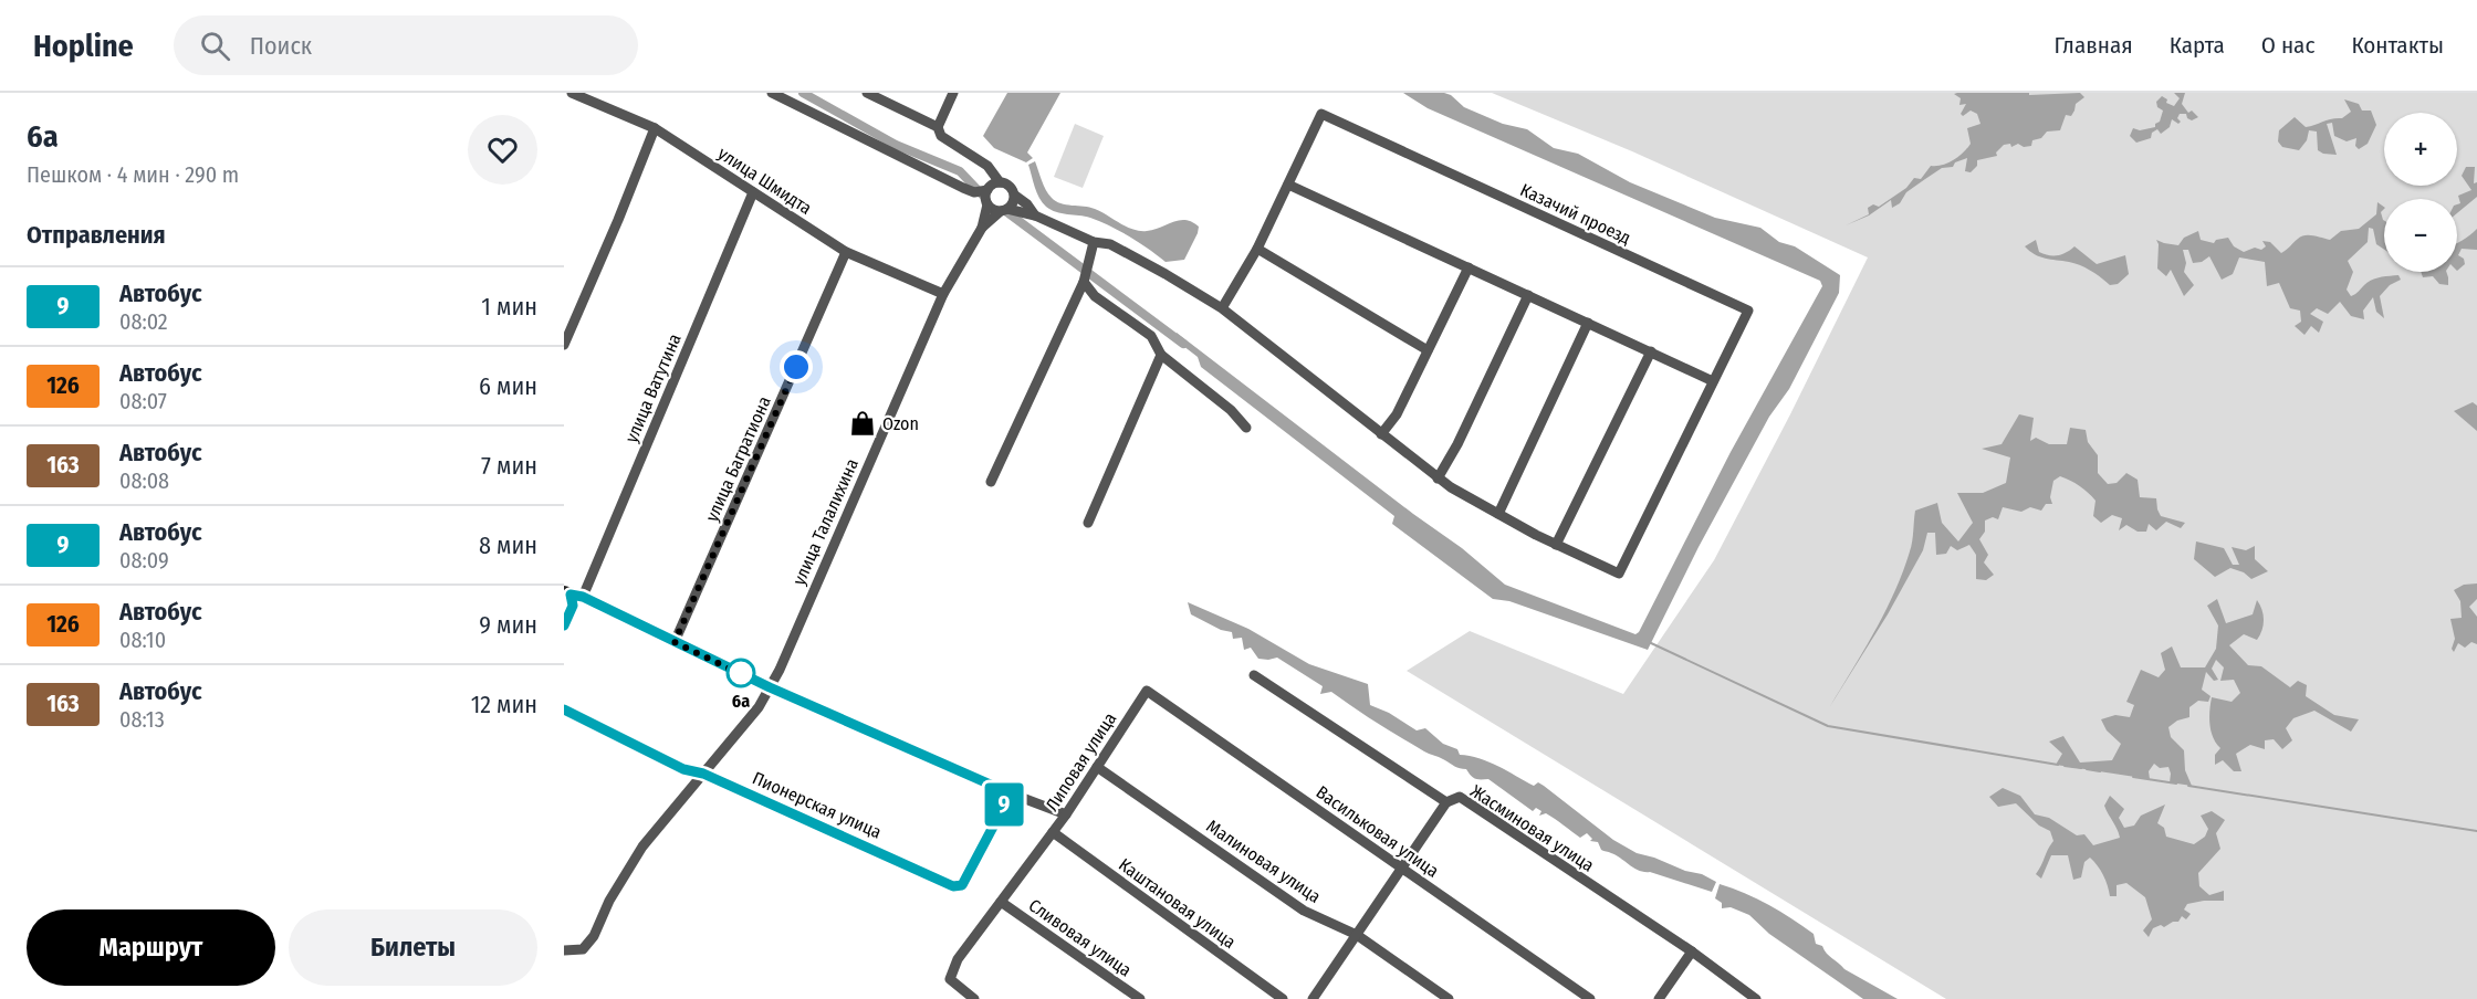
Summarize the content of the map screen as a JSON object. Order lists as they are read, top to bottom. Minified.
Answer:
{"streets":{"street":["улица Шмидта","Казачий проезд","улица Ватутина","улица Багратиона","улица Талалихина","Липовая улица","Пионерская улица","Жасминовая улица","Васильковая улица","Малиновая улица","Каштановая улица","Сливовая улица"]},"crossings":[["улица Шмидта","улица Ватутина"],["улица Шмидта","улица Багратиона"],["улица Шмидта","улица Талалихина"],["улица Талалихина","Пионерская улица"],["Липовая улица","Васильковая улица"],["Липовая улица","Малиновая улица"],["Липовая улица","Каштановая улица"],["Липовая улица","Сливовая улица"]],"places":{"shop":["Ozon"],"other":["6а"]},"lines":["bus line 9"],"page":{"header":"Hopline","search":"Поиск","nav":["Главная","Карта","О нас","Контакты"],"heading":[["6а","Пешком · 4 мин · 290 m"],"Отправления"],"on_map":"9","map_buttons":["+","−"],"list":[{"mark":"9","name":"Автобус","note":"08:02","value":"1 мин"},{"mark":"126","name":"Автобус","note":"08:07","value":"6 мин"},{"mark":"163","name":"Автобус","note":"08:08","value":"7 мин"},{"mark":"9","name":"Автобус","note":"08:09","value":"8 мин"},{"mark":"126","name":"Автобус","note":"08:10","value":"9 мин"},{"mark":"163","name":"Автобус","note":"08:13","value":"12 мин"}],"buttons":["Маршрут","Билеты"]}}
